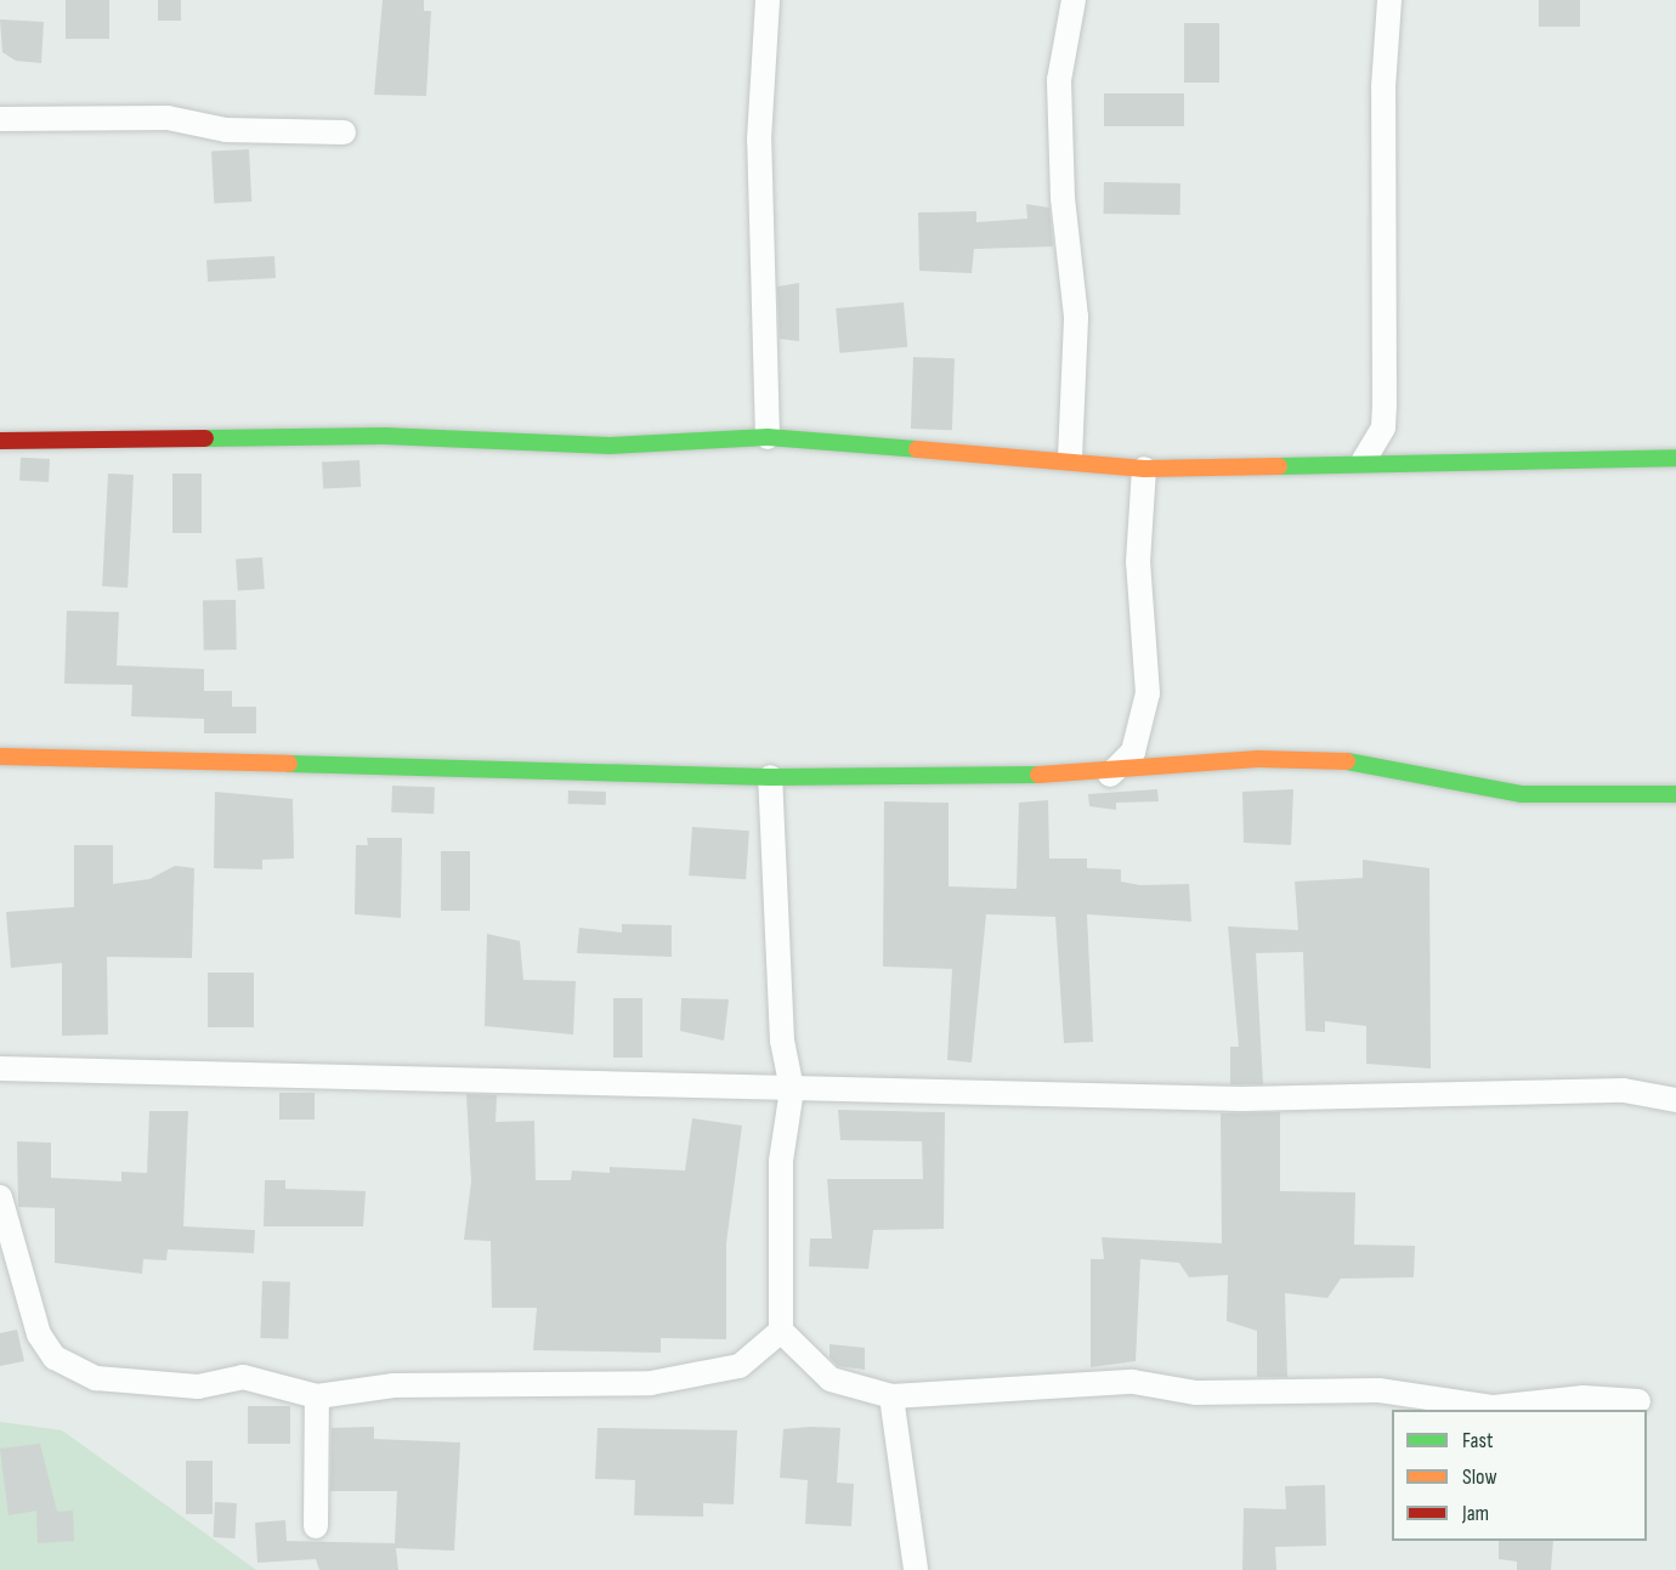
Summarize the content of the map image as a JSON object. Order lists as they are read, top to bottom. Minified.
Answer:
{"legend":["Fast","Slow","Jam"]}
